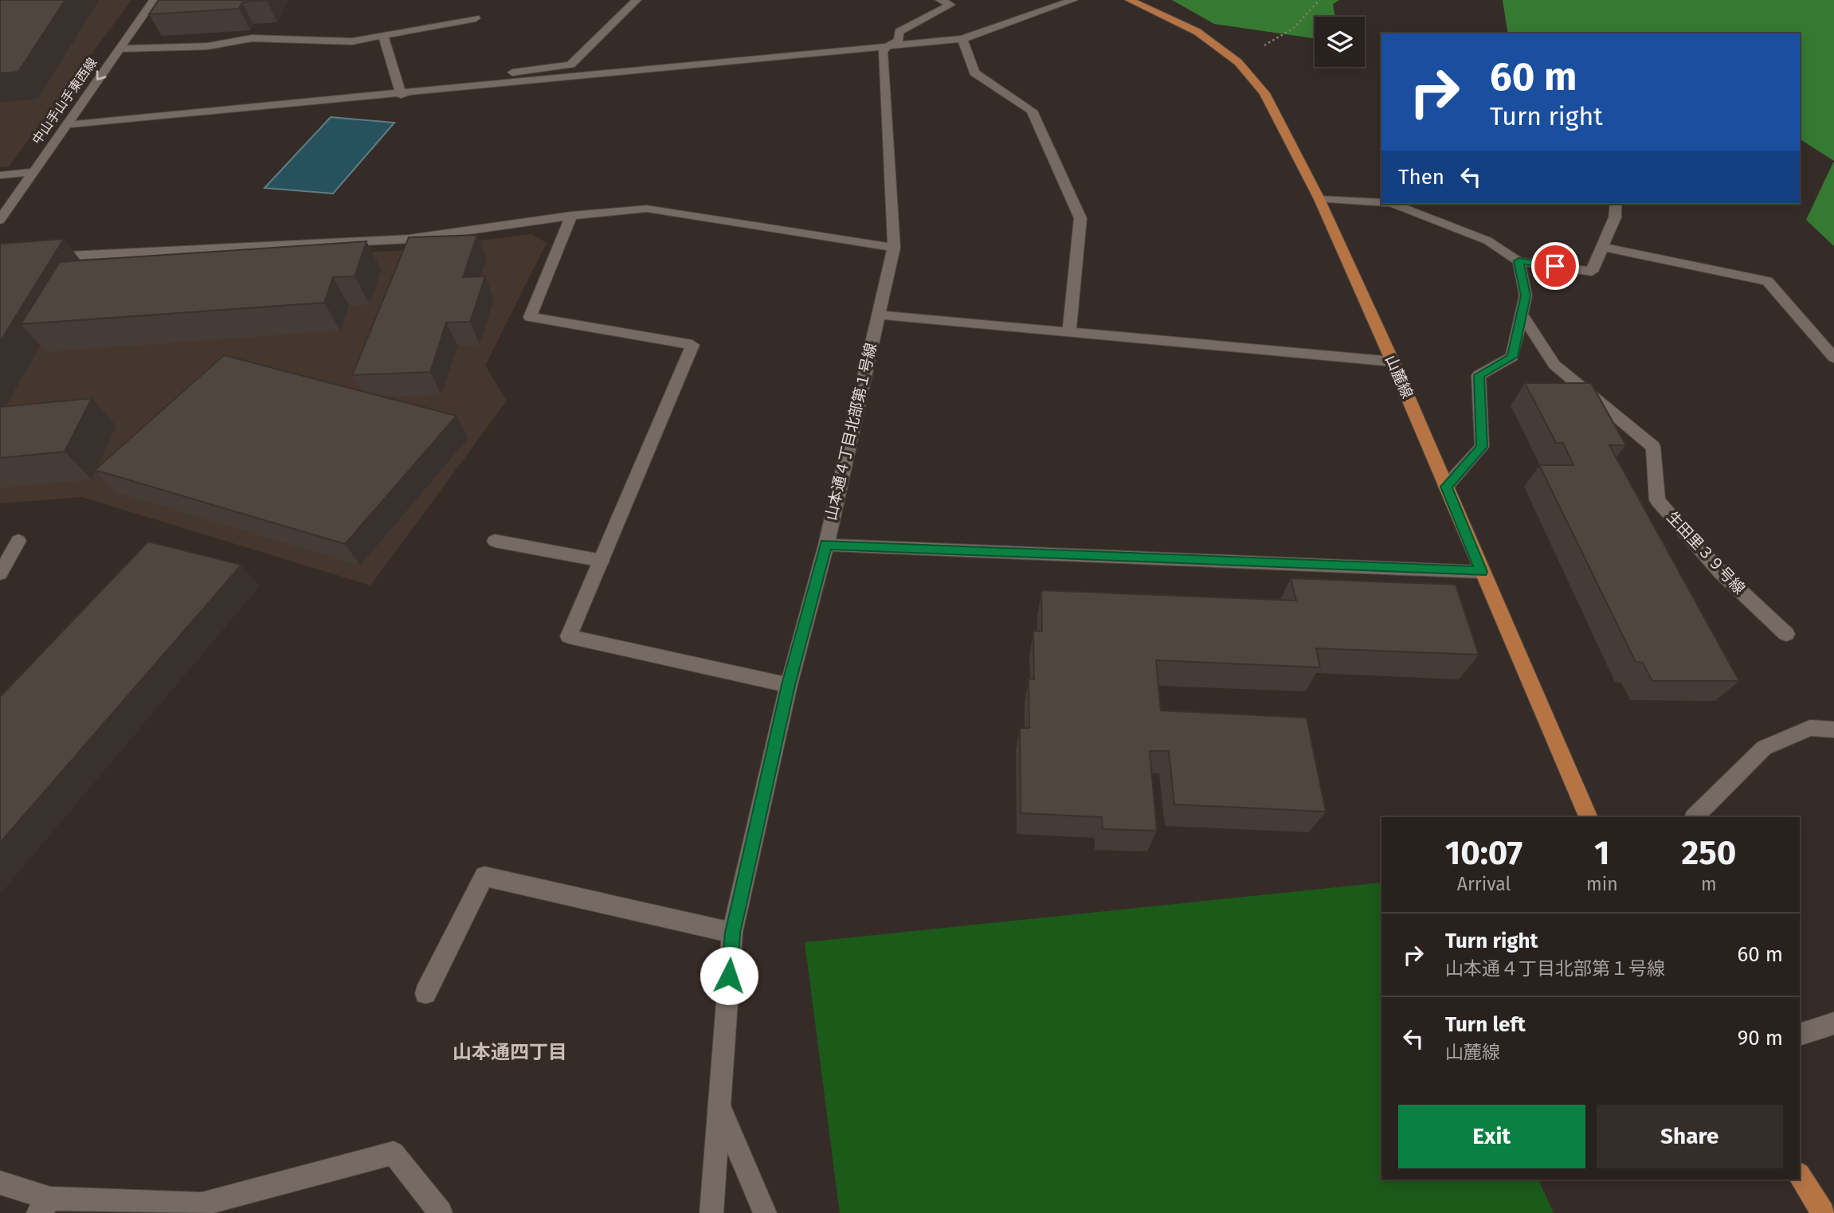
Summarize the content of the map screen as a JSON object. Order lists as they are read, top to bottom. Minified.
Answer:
{"streets":{"main road":["山麓線"],"street":["中山手山手東西線","山本通４丁目北部第１号線","生田里３９号線"]},"crossings":[["山麓線","山本通４丁目北部第１号線"]],"districts":["山本通四丁目"],"page":{"turn":["60 m","Turn right"],"then":"Then","eta":["10:07","Arrival","1","min","250","m"],"list":[{"name":"Turn right","note":"山本通４丁目北部第１号線","value":"60 m"},{"name":"Turn left","note":"山麓線","value":"90 m"}],"buttons":["Exit","Share"]}}
